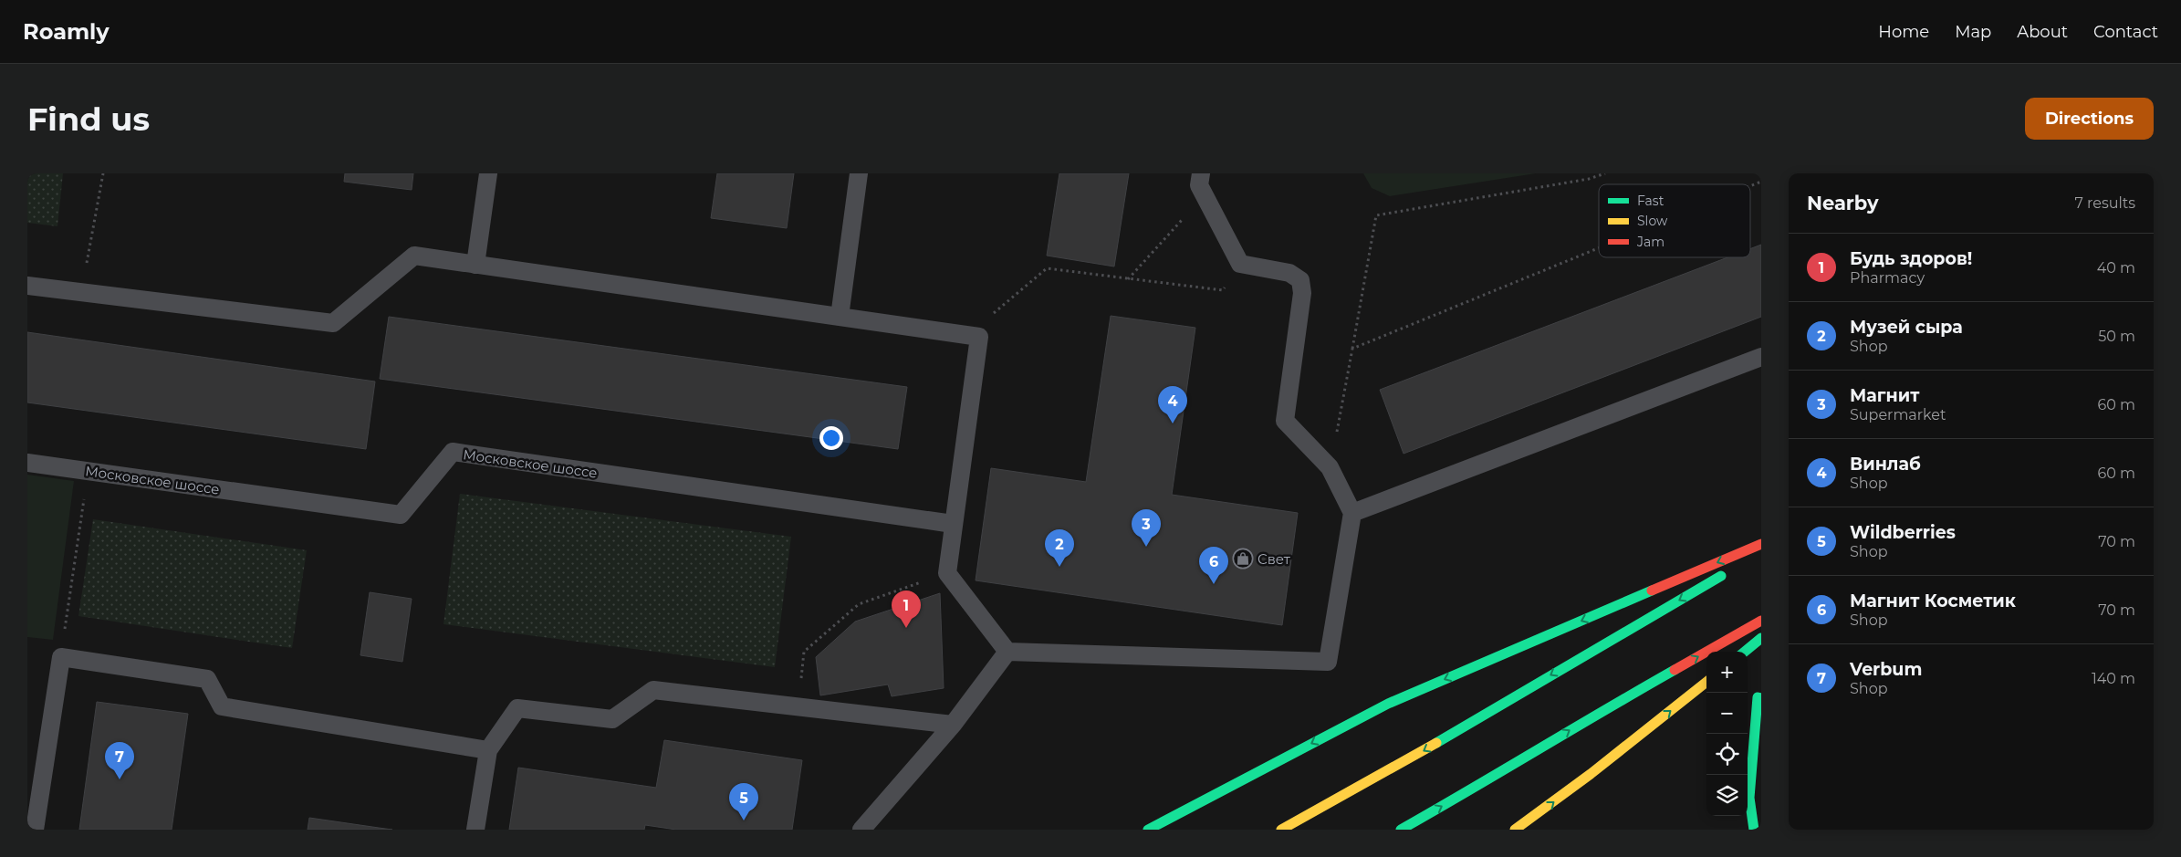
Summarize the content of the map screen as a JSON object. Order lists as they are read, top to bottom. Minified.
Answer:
{"streets":{"lane":["Московское шоссе"]},"places":{"shop":["Свет"]},"legend":["Fast","Slow","Jam"],"page":{"header":"Roamly","nav":["Home","Map","About","Contact"],"buttons":"Directions","title":"Find us","heading":["Nearby","7 results"],"list":[{"mark":"1","name":"Будь здоров!","note":"Pharmacy","value":"40 m"},{"mark":"2","name":"Музей сыра","note":"Shop","value":"50 m"},{"mark":"3","name":"Магнит","note":"Supermarket","value":"60 m"},{"mark":"4","name":"Винлаб","note":"Shop","value":"60 m"},{"mark":"5","name":"Wildberries","note":"Shop","value":"70 m"},{"mark":"6","name":"Магнит Косметик","note":"Shop","value":"70 m"},{"mark":"7","name":"Verbum","note":"Shop","value":"140 m"}],"pins":["4","3","2","6","1","7","5"],"map_buttons":["+","−"]}}
